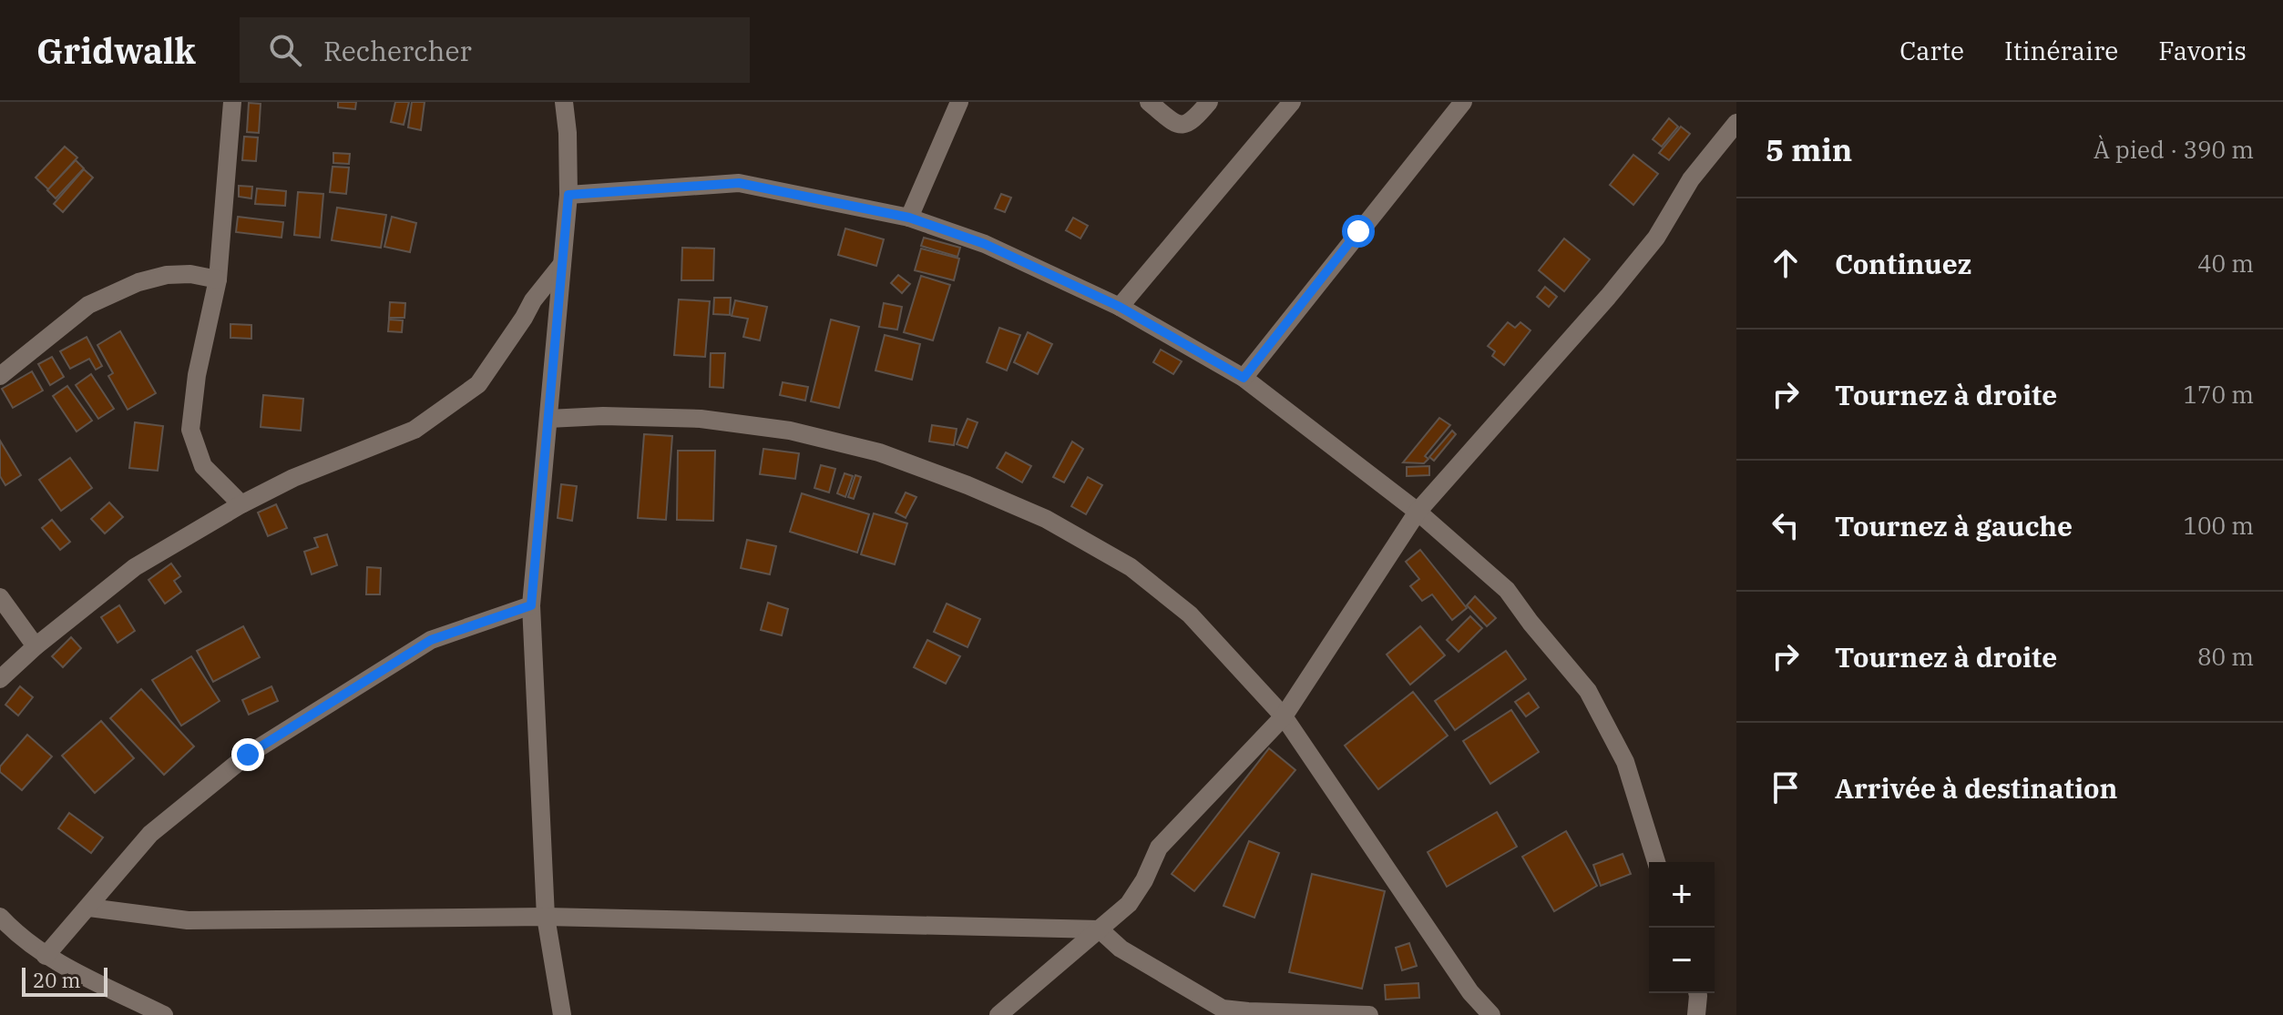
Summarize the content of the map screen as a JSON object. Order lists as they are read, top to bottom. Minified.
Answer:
{"scale_bar":"20 m","page":{"header":"Gridwalk","search":"Rechercher","nav":["Carte","Itinéraire","Favoris"],"heading":["5 min","À pied · 390 m"],"list":[["Continuez","40 m"],["Tournez à droite","170 m"],["Tournez à gauche","100 m"],["Tournez à droite","80 m"],"Arrivée à destination"],"map_buttons":["+","−"],"scale":"20 m"}}
